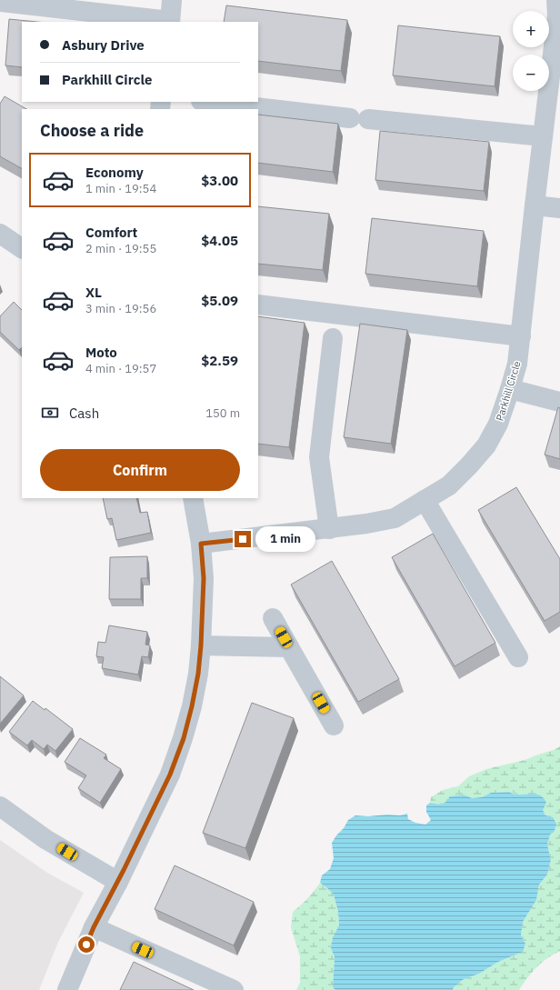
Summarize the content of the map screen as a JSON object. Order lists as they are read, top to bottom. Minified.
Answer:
{"streets":{"street":["Parkhill Circle"]},"page":{"map_buttons":["+","−"],"banner":["Asbury Drive","Parkhill Circle"],"heading":"Choose a ride","list":[{"name":"Economy","note":"1 min · 19:54","value":"$3.00"},{"name":"Comfort","note":"2 min · 19:55","value":"$4.05"},{"name":"XL","note":"3 min · 19:56","value":"$5.09"},{"name":"Moto","note":"4 min · 19:57","value":"$2.59"}],"pay":["Cash","150 m"],"buttons":"Confirm","bubble":"1 min"}}
